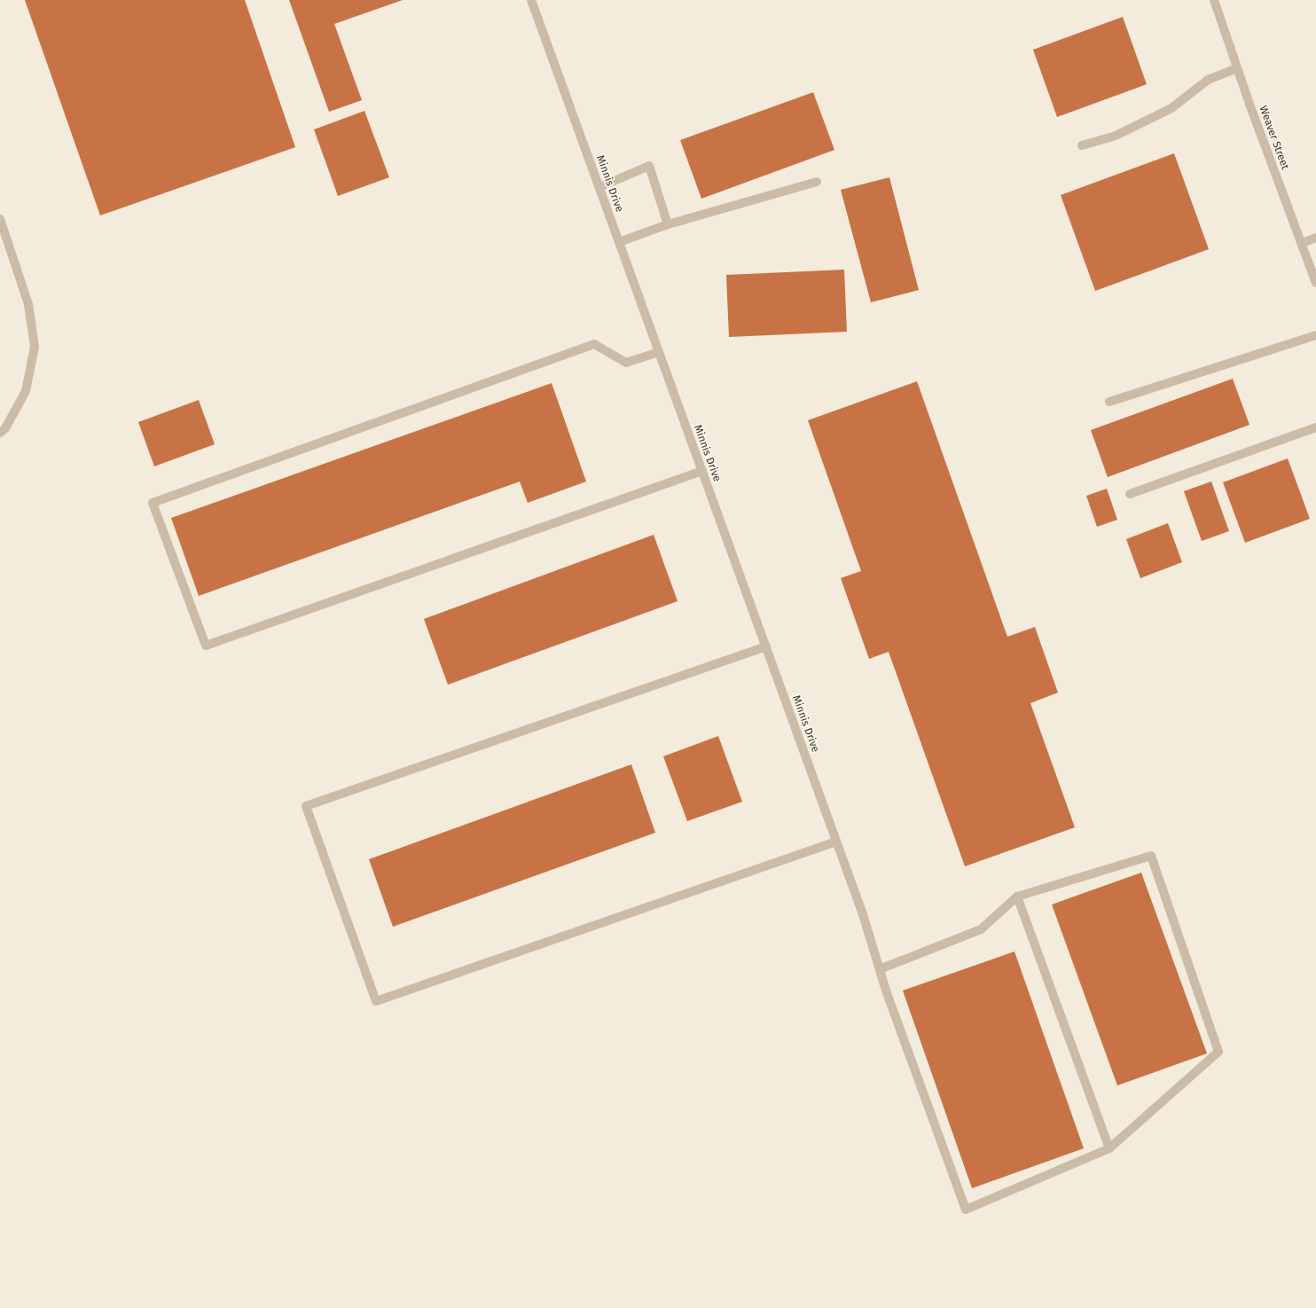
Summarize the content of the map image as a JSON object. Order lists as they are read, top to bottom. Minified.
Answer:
{"streets":{"street":["Weaver Street","Minnis Drive"]}}
